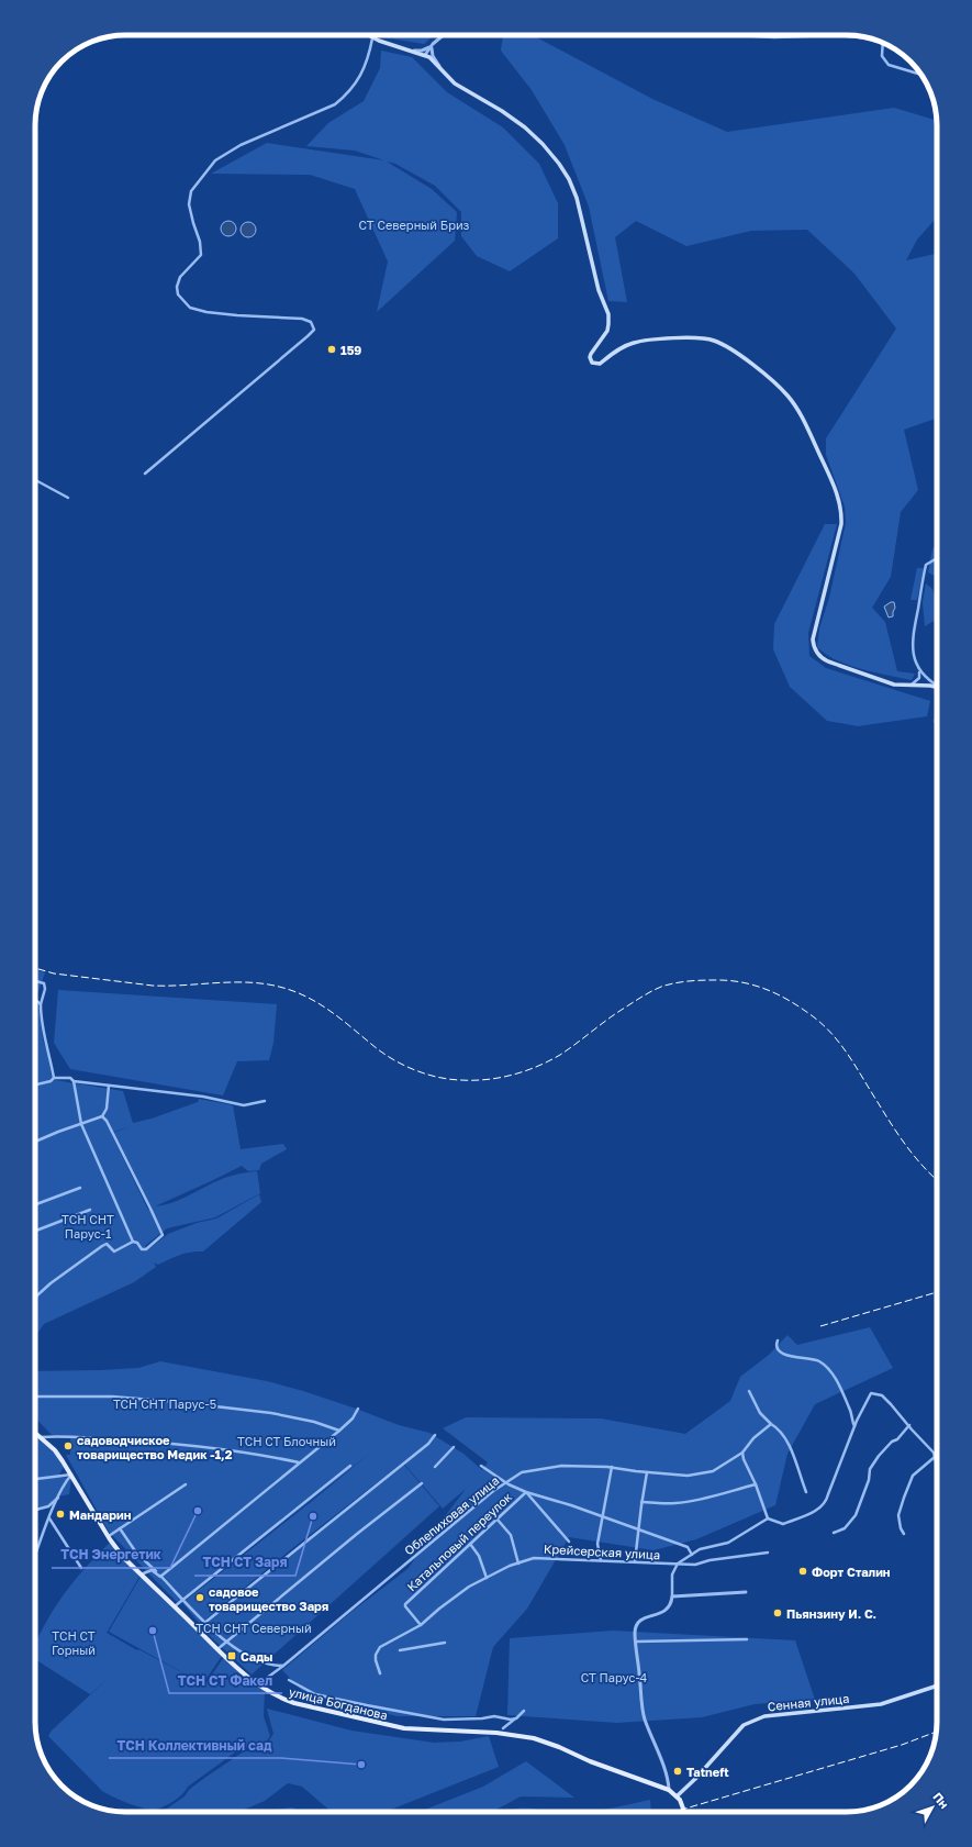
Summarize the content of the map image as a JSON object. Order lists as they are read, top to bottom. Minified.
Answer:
{"streets":{"main road":["Сенная улица","улица Богданова"],"street":["Облепиховая улица","Катальповый переулок","Крейсерская улица"]},"crossings":[["Облепиховая улица","улица Богданова"],["Катальповый переулок","Крейсерская улица"],["Сенная улица","улица Богданова"]],"parks":["СТ Северный Бриз","ТСН СНТ Парус-1","ТСН СНТ Парус-5","ТСН СТ Блочный","ТСН СНТ Северный","ТСН СТ Горный","СТ Парус-4"],"places":{"other":["159","садоводчиское товарищество Медик -1,2","ТСН Энергетик","Мандарин","ТСН СТ Заря","Форт Сталин","садовое товарищество Заря","Пьянзину И. С.","ТСН СТ Факел","ТСН Коллективный сад","Tatneft"],"transit":["Сады"]},"north":"top right"}
